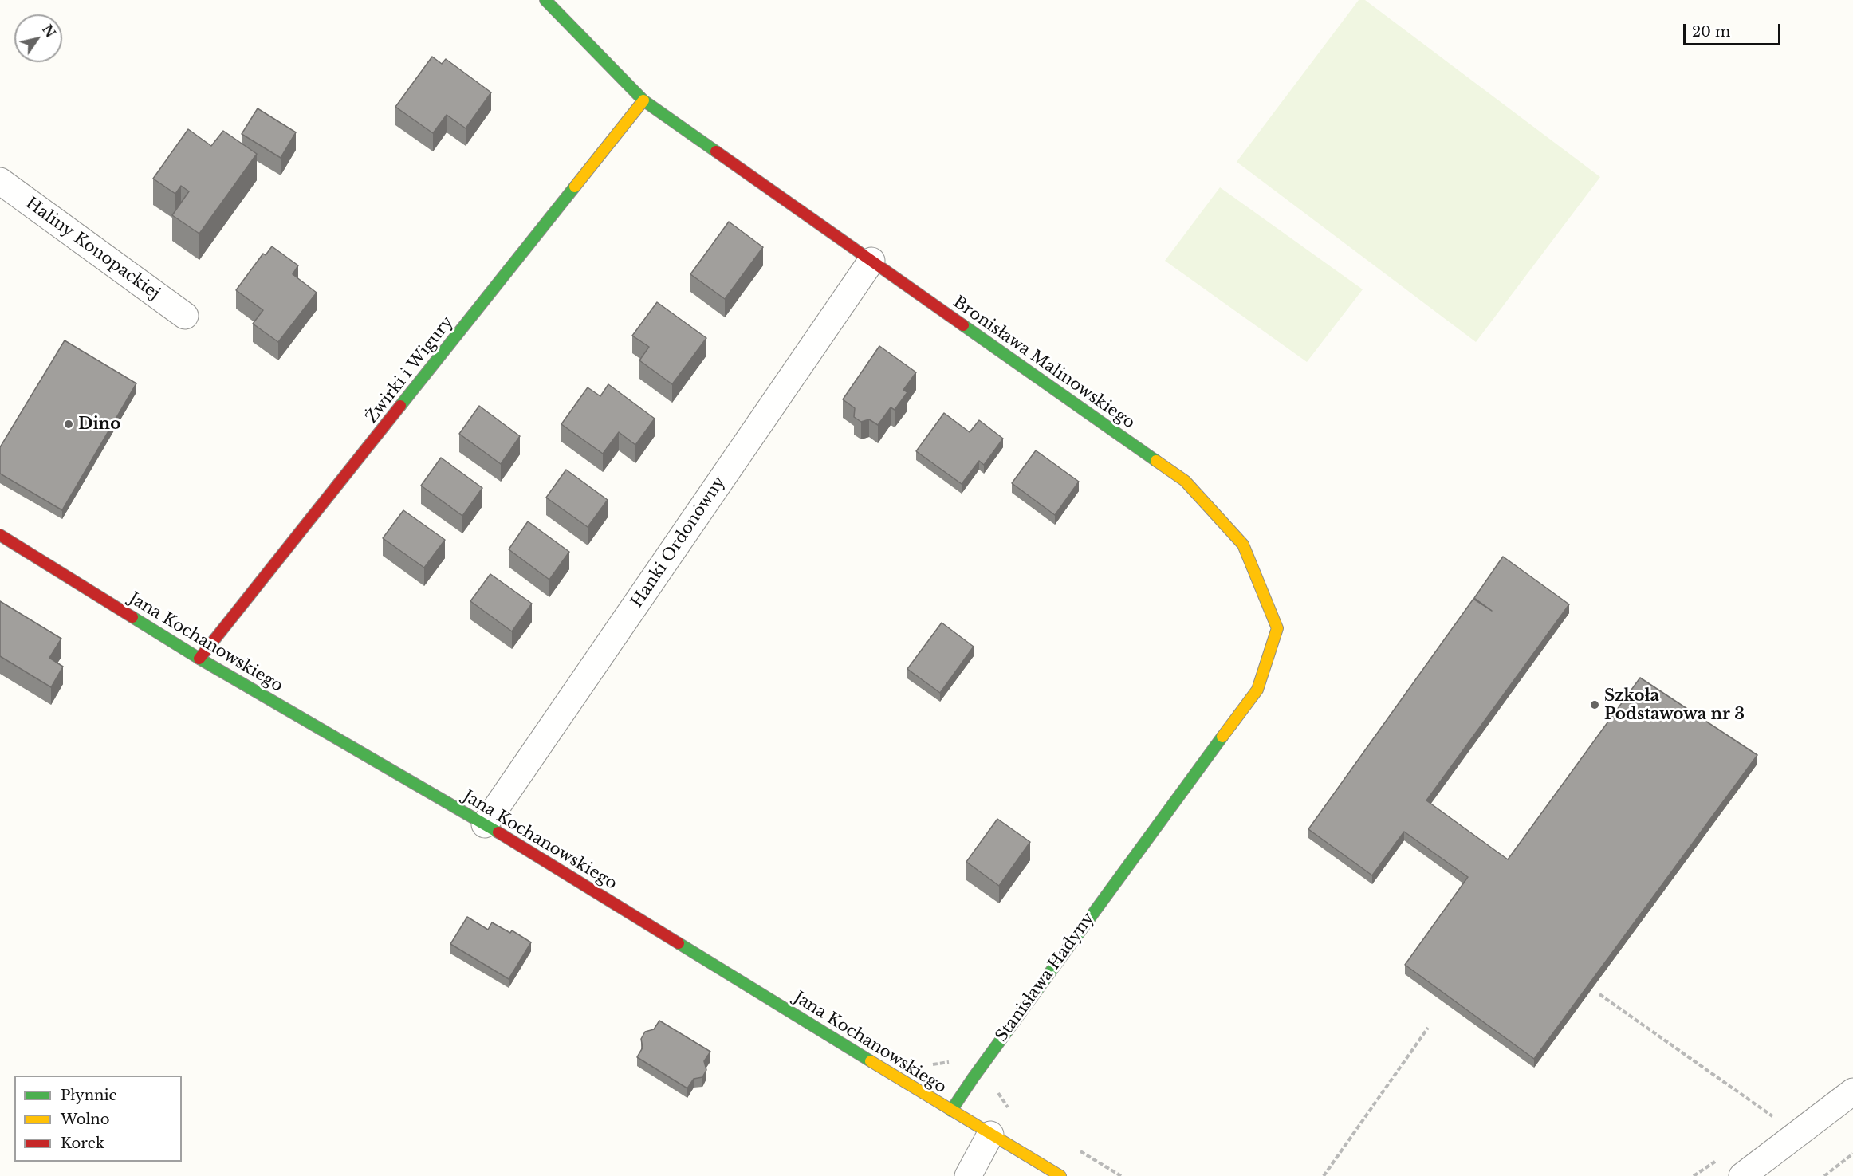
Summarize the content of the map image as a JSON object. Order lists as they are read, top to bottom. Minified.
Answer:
{"streets":{"street":["Haliny Konopackiej","Bronisława Malinowskiego","Żwirki i Wigury","Hanki Ordonówny","Jana Kochanowskiego","Stanisława Hadyny"]},"crossings":[["Bronisława Malinowskiego","Żwirki i Wigury"],["Bronisława Malinowskiego","Hanki Ordonówny"],["Bronisława Malinowskiego","Stanisława Hadyny"],["Żwirki i Wigury","Jana Kochanowskiego"],["Hanki Ordonówny","Jana Kochanowskiego"],["Jana Kochanowskiego","Stanisława Hadyny"]],"places":["Dino","Szkoła Podstawowa nr 3"],"legend":["Płynnie","Wolno","Korek"],"scale_bar":"20 m","north":"top right"}
